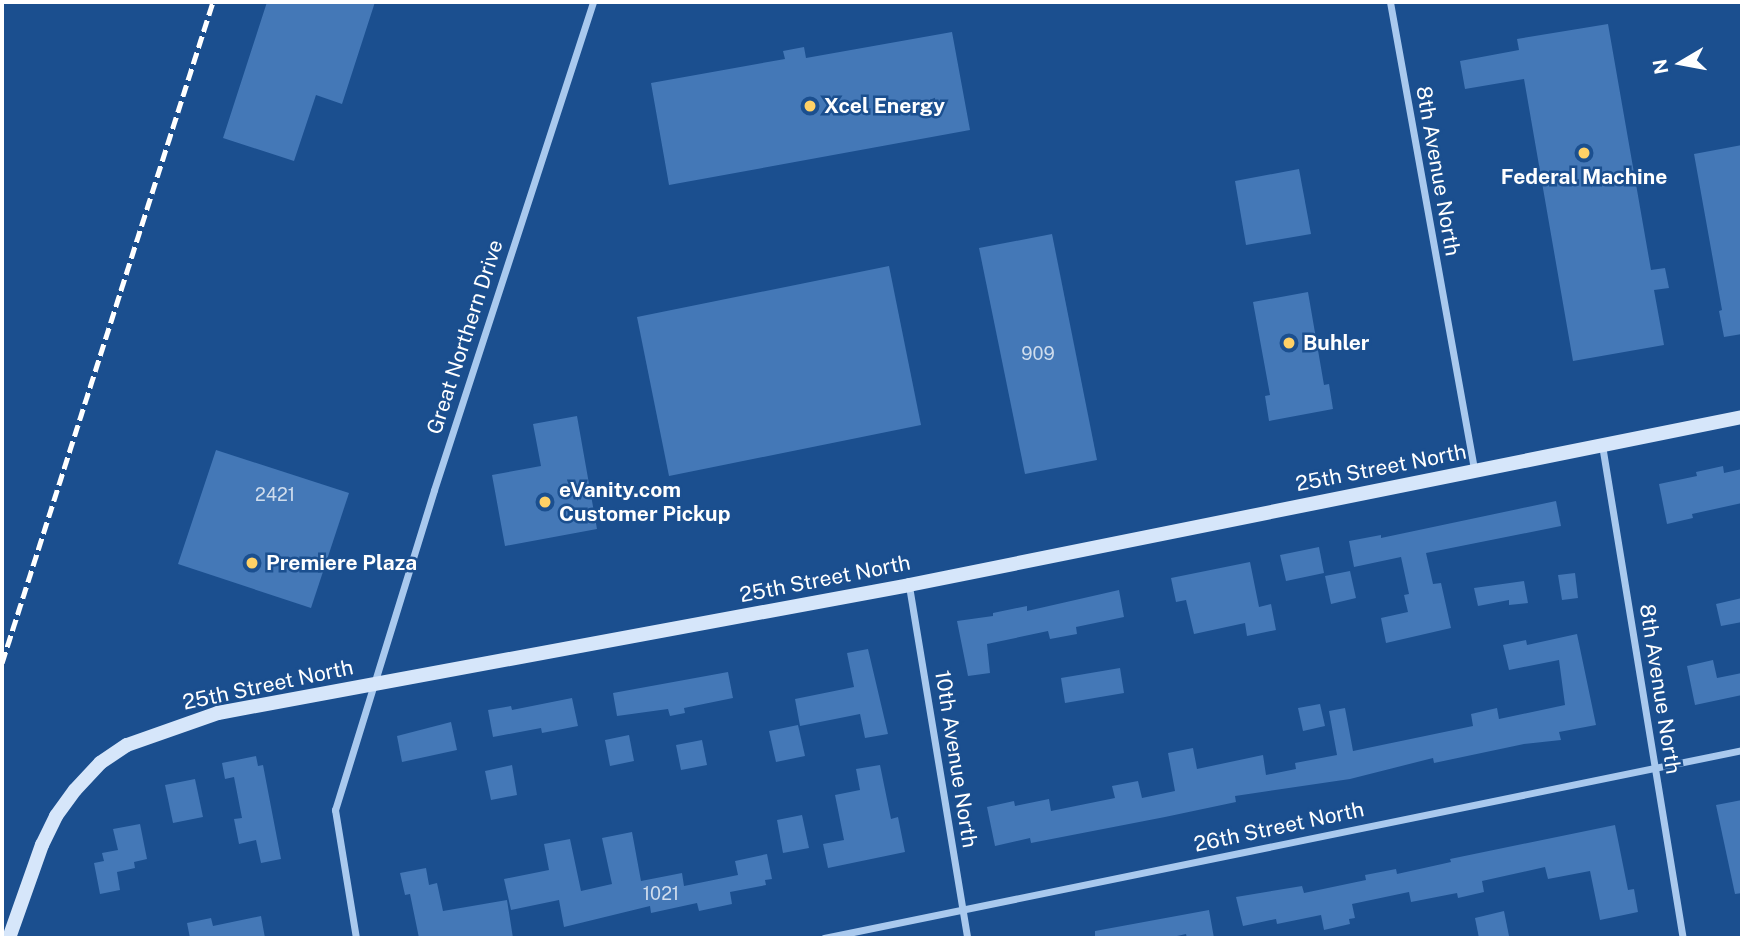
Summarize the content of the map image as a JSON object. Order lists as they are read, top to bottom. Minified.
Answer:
{"streets":{"street":["8th Avenue North","Great Northern Drive","25th Street North","10th Avenue North","26th Street North"]},"crossings":[["8th Avenue North","25th Street North"],["8th Avenue North","26th Street North"],["Great Northern Drive","25th Street North"],["25th Street North","10th Avenue North"],["10th Avenue North","26th Street North"]],"places":["Xcel Energy","Federal Machine","Buhler","eVanity.com Customer Pickup","Premiere Plaza"],"house_numbers":["909","2421","1021"],"north":"left"}
